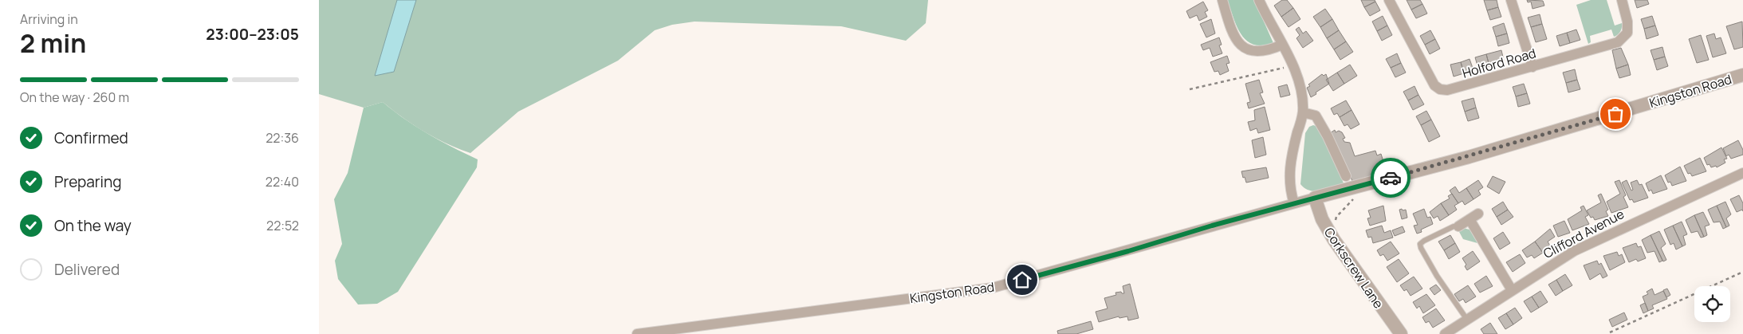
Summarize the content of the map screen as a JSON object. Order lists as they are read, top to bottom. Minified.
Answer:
{"streets":{"street":["Holford Road","Kingston Road","Clifford Avenue","Corkscrew Lane"]},"crossings":[["Kingston Road","Corkscrew Lane"]],"page":{"heading":["2 min","Arriving in","23:00–23:05"],"bar":"On the way · 260 m","list":[["Confirmed","22:36"],["Preparing","22:40"],["On the way","22:52"],"Delivered"]}}
